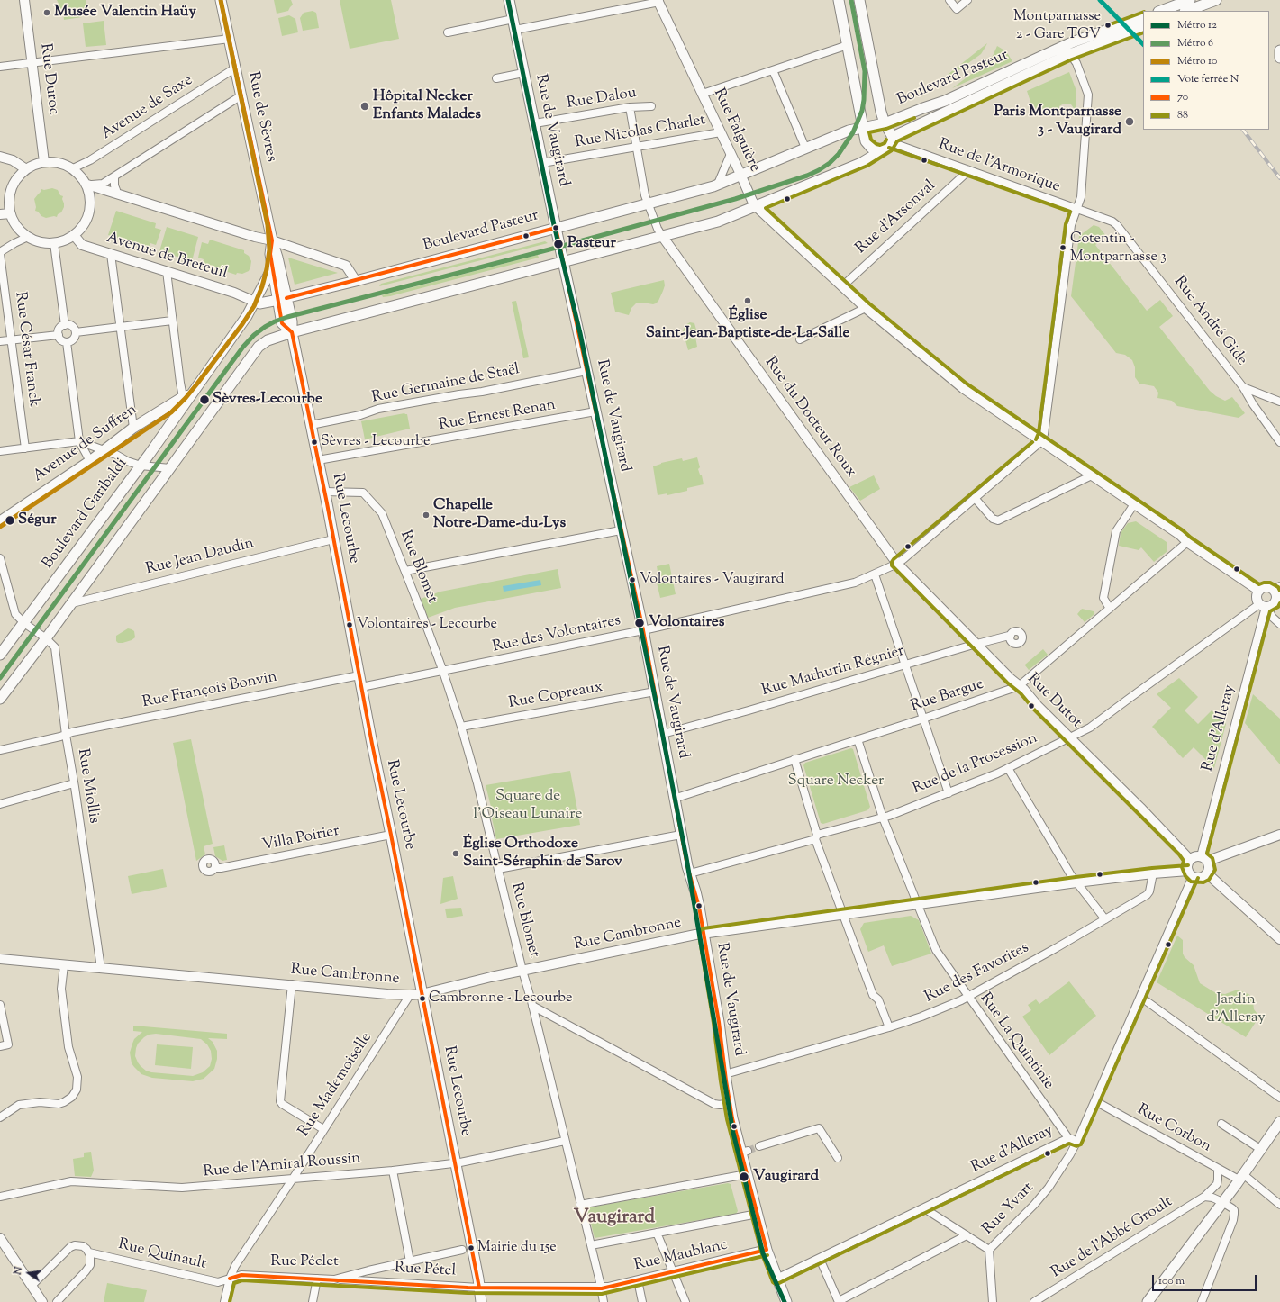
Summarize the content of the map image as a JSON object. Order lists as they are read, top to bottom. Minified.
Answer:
{"streets":{"main road":["Boulevard Pasteur","Rue de Sèvres","Rue de Vaugirard","Avenue de Suffren","Boulevard Garibaldi","Rue Lecourbe"],"street":["Rue Duroc","Rue Dalou","Avenue de Saxe","Rue Falguière","Rue Nicolas Charlet","Rue de l'Armorique","Rue d'Arsonval","Avenue de Breteuil","Rue André Gide","Rue César Franck","Rue Germaine de Staël","Rue Ernest Renan","Rue du Docteur Roux","Rue Jean Daudin","Rue Blomet","Rue des Volontaires","Rue Mathurin Régnier","Rue François Bonvin","Rue Copreaux","Rue Bargue","Rue Dutot","Rue d'Alleray","Rue de la Procession","Rue Miollis","Villa Poirier","Rue Cambronne","Rue des Favorites","Rue La Quintinie","Rue Mademoiselle","Rue Corbon","Rue de l'Amiral Roussin","Rue Yvart","Rue de l'Abbé Groult","Rue Quinault","Rue Maublanc","Rue Péclet","Rue Pétel"]},"crossings":[["Boulevard Pasteur","Rue de Sèvres"],["Boulevard Pasteur","Rue de Vaugirard"],["Boulevard Pasteur","Rue Falguière"],["Boulevard Pasteur","Rue de l'Armorique"],["Boulevard Pasteur","Rue du Docteur Roux"],["Boulevard Pasteur","Rue Lecourbe"],["Rue Duroc","Avenue de Saxe"],["Rue Duroc","Avenue de Breteuil"],["Rue Dalou","Rue de Vaugirard"],["Avenue de Saxe","Rue de Sèvres"],["Avenue de Saxe","Avenue de Breteuil"],["Rue de Sèvres","Boulevard Garibaldi"],["Rue de Sèvres","Rue Lecourbe"],["Rue de Vaugirard","Rue Nicolas Charlet"],["Rue de Vaugirard","Rue Germaine de Staël"],["Rue de Vaugirard","Rue Ernest Renan"],["Rue de Vaugirard","Rue des Volontaires"],["Rue de Vaugirard","Rue Mathurin Régnier"],["Rue de Vaugirard","Rue Copreaux"],["Rue de Vaugirard","Rue Bargue"],["Rue de Vaugirard","Rue d'Alleray"],["Rue de Vaugirard","Rue de la Procession"],["Rue de Vaugirard","Rue Cambronne"],["Rue de Vaugirard","Rue des Favorites"],["Rue de Vaugirard","Rue Maublanc"],["Rue Falguière","Rue Nicolas Charlet"],["Rue Falguière","Rue d'Arsonval"],["Rue Falguière","Rue des Volontaires"],["Rue Falguière","Rue Bargue"],["Rue de l'Armorique","Rue d'Arsonval"],["Rue de l'Armorique","Rue André Gide"],["Avenue de Breteuil","Boulevard Garibaldi"],["Rue Germaine de Staël","Rue Lecourbe"],["Rue Ernest Renan","Rue Lecourbe"],["Rue du Docteur Roux","Rue des Volontaires"],["Rue du Docteur Roux","Rue Dutot"],["Avenue de Suffren","Boulevard Garibaldi"],["Boulevard Garibaldi","Rue Miollis"],["Rue Lecourbe","Rue Jean Daudin"],["Rue Lecourbe","Rue Blomet"],["Rue Lecourbe","Rue des Volontaires"],["Rue Lecourbe","Rue François Bonvin"],["Rue Lecourbe","Villa Poirier"],["Rue Lecourbe","Rue Cambronne"],["Rue Lecourbe","Rue de l'Amiral Roussin"],["Rue Lecourbe","Rue Pétel"],["Rue Blomet","Rue des Volontaires"],["Rue Blomet","Rue Copreaux"],["Rue Blomet","Rue Cambronne"],["Rue Blomet","Rue de l'Amiral Roussin"],["Rue Blomet","Rue Maublanc"],["Rue Blomet","Rue Pétel"],["Rue des Volontaires","Rue Dutot"],["Rue Mathurin Régnier","Rue Dutot"],["Rue François Bonvin","Rue Miollis"],["Rue Bargue","Rue Dutot"],["Rue Bargue","Rue La Quintinie"],["Rue Dutot","Rue d'Alleray"],["Rue Dutot","Rue de la Procession"],["Rue Dutot","Rue Cambronne"],["Rue d'Alleray","Rue de la Procession"],["Rue d'Alleray","Rue Cambronne"],["Rue d'Alleray","Rue La Quintinie"],["Rue d'Alleray","Rue Corbon"],["Rue d'Alleray","Rue Yvart"],["Rue de la Procession","Rue La Quintinie"],["Rue Miollis","Rue Cambronne"],["Rue Cambronne","Rue des Favorites"],["Rue Cambronne","Rue La Quintinie"],["Rue Cambronne","Rue Mademoiselle"],["Rue des Favorites","Rue La Quintinie"],["Rue Mademoiselle","Rue de l'Amiral Roussin"],["Rue Mademoiselle","Rue Quinault"],["Rue Mademoiselle","Rue Péclet"],["Rue Corbon","Rue de l'Abbé Groult"],["Rue Quinault","Rue Péclet"],["Rue Maublanc","Rue Pétel"],["Rue Péclet","Rue Pétel"]],"districts":["Vaugirard"],"parks":["Square Necker","Square de l'Oiseau Lunaire","Jardin d'Alleray"],"places":["Musée Valentin Haüy","Montparnasse 2 - Gare TGV","Hôpital Necker Enfants Malades","Paris Montparnasse 3 - Vaugirard","Pasteur","Cotentin - Montparnasse 3","Église Saint-Jean-Baptiste-de-La-Salle","Sèvres-Lecourbe","Sèvres - Lecourbe","Chapelle Notre-Dame-du-Lys","Ségur","Volontaires - Vaugirard","Volontaires","Volontaires - Lecourbe","Église Orthodoxe Saint-Séraphin de Sarov","Cambronne - Lecourbe","Vaugirard","Mairie du 15e"],"lines":["metro line 12","metro line 6","metro line 10","rail line N","transit line 70","transit line 88"],"legend":["Métro 12","Métro 6","Métro 10","Voie ferrée N","70","88"],"scale_bar":"100 m","north":"left"}
